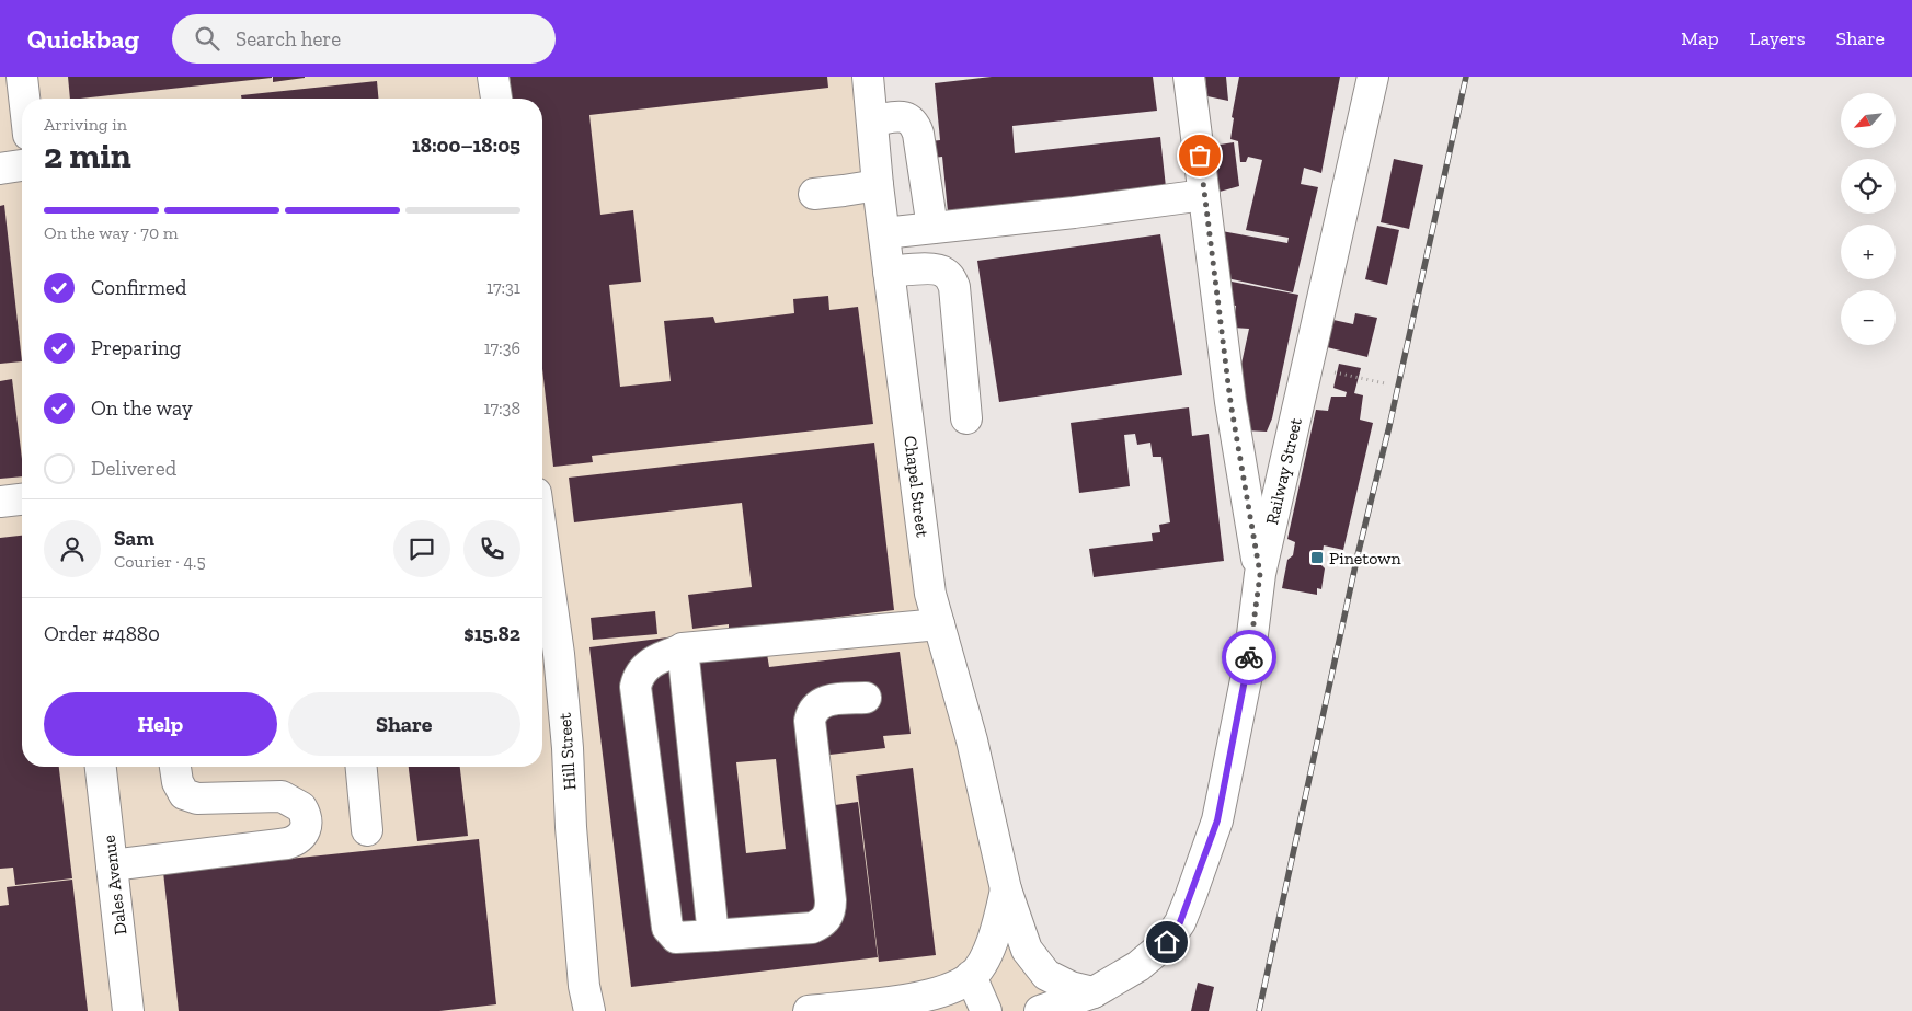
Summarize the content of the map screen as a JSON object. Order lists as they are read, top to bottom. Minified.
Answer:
{"streets":{"street":["Railway Street","Chapel Street","Hill Street","Dales Avenue"]},"crossings":[["Railway Street","Chapel Street"]],"places":{"transit":["Pinetown"]},"north":"bottom left","page":{"header":"Quickbag","search":"Search here","nav":["Map","Layers","Share"],"map_buttons":["+","−"],"heading":["2 min","Arriving in","18:00–18:05"],"panel":["Sam","Courier · 4.5","Order #4880","$15.82"],"bar":"On the way · 70 m","list":[["Confirmed","17:31"],["Preparing","17:36"],["On the way","17:38"],"Delivered"],"buttons":["Help","Share"]}}
